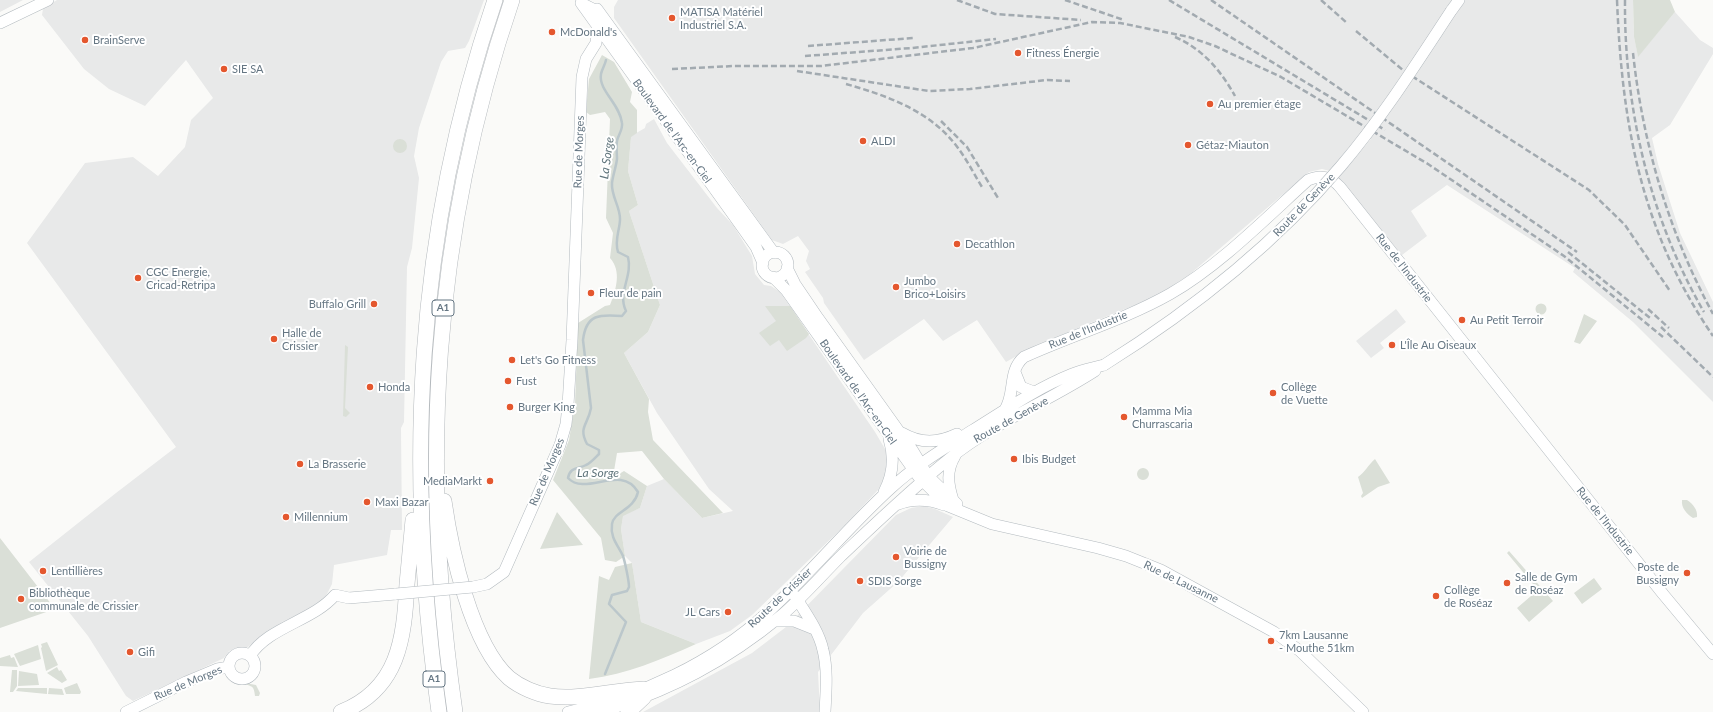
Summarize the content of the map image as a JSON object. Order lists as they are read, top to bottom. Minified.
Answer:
{"streets":{"highway":["A1"],"main road":["Boulevard de l'Arc-en-Ciel","Rue de Morges","Route de Genève","Rue de l'Industrie","Rue de Lausanne","Route de Crissier"]},"crossings":[["Boulevard de l'Arc-en-Ciel","Rue de Morges"],["Boulevard de l'Arc-en-Ciel","Route de Genève"],["Boulevard de l'Arc-en-Ciel","Rue de Lausanne"],["Boulevard de l'Arc-en-Ciel","Route de Crissier"],["Route de Genève","Rue de l'Industrie"],["Route de Genève","Rue de Lausanne"],["Route de Genève","Route de Crissier"],["Rue de Lausanne","Route de Crissier"]],"water":["La Sorge"],"places":["MATISA Matériel Industriel S.A.","McDonald's","BrainServe","Fitness Énergie","SIE SA","Au premier étage","ALDI","Gétaz-Miauton","Decathlon","CGC Energie, Cricad-Retripa","Jumbo Brico+Loisirs","Fleur de pain","Buffalo Grill","Au Petit Terroir","Halle de Crissier","L'Île Au Oiseaux","Let's Go Fitness","Fust","Honda","Collège de Vuette","Burger King","Mamma Mia Churrascaria","Ibis Budget","La Brasserie","MediaMarkt","Maxi Bazar","Millennium","Voirie de Bussigny","Lentillières","Poste de Bussigny","SDIS Sorge","Salle de Gym de Roséaz","Collège de Roséaz","Bibliothèque communale de Crissier","JL Cars","7km Lausanne - Mouthe 51km","Gifi"]}
